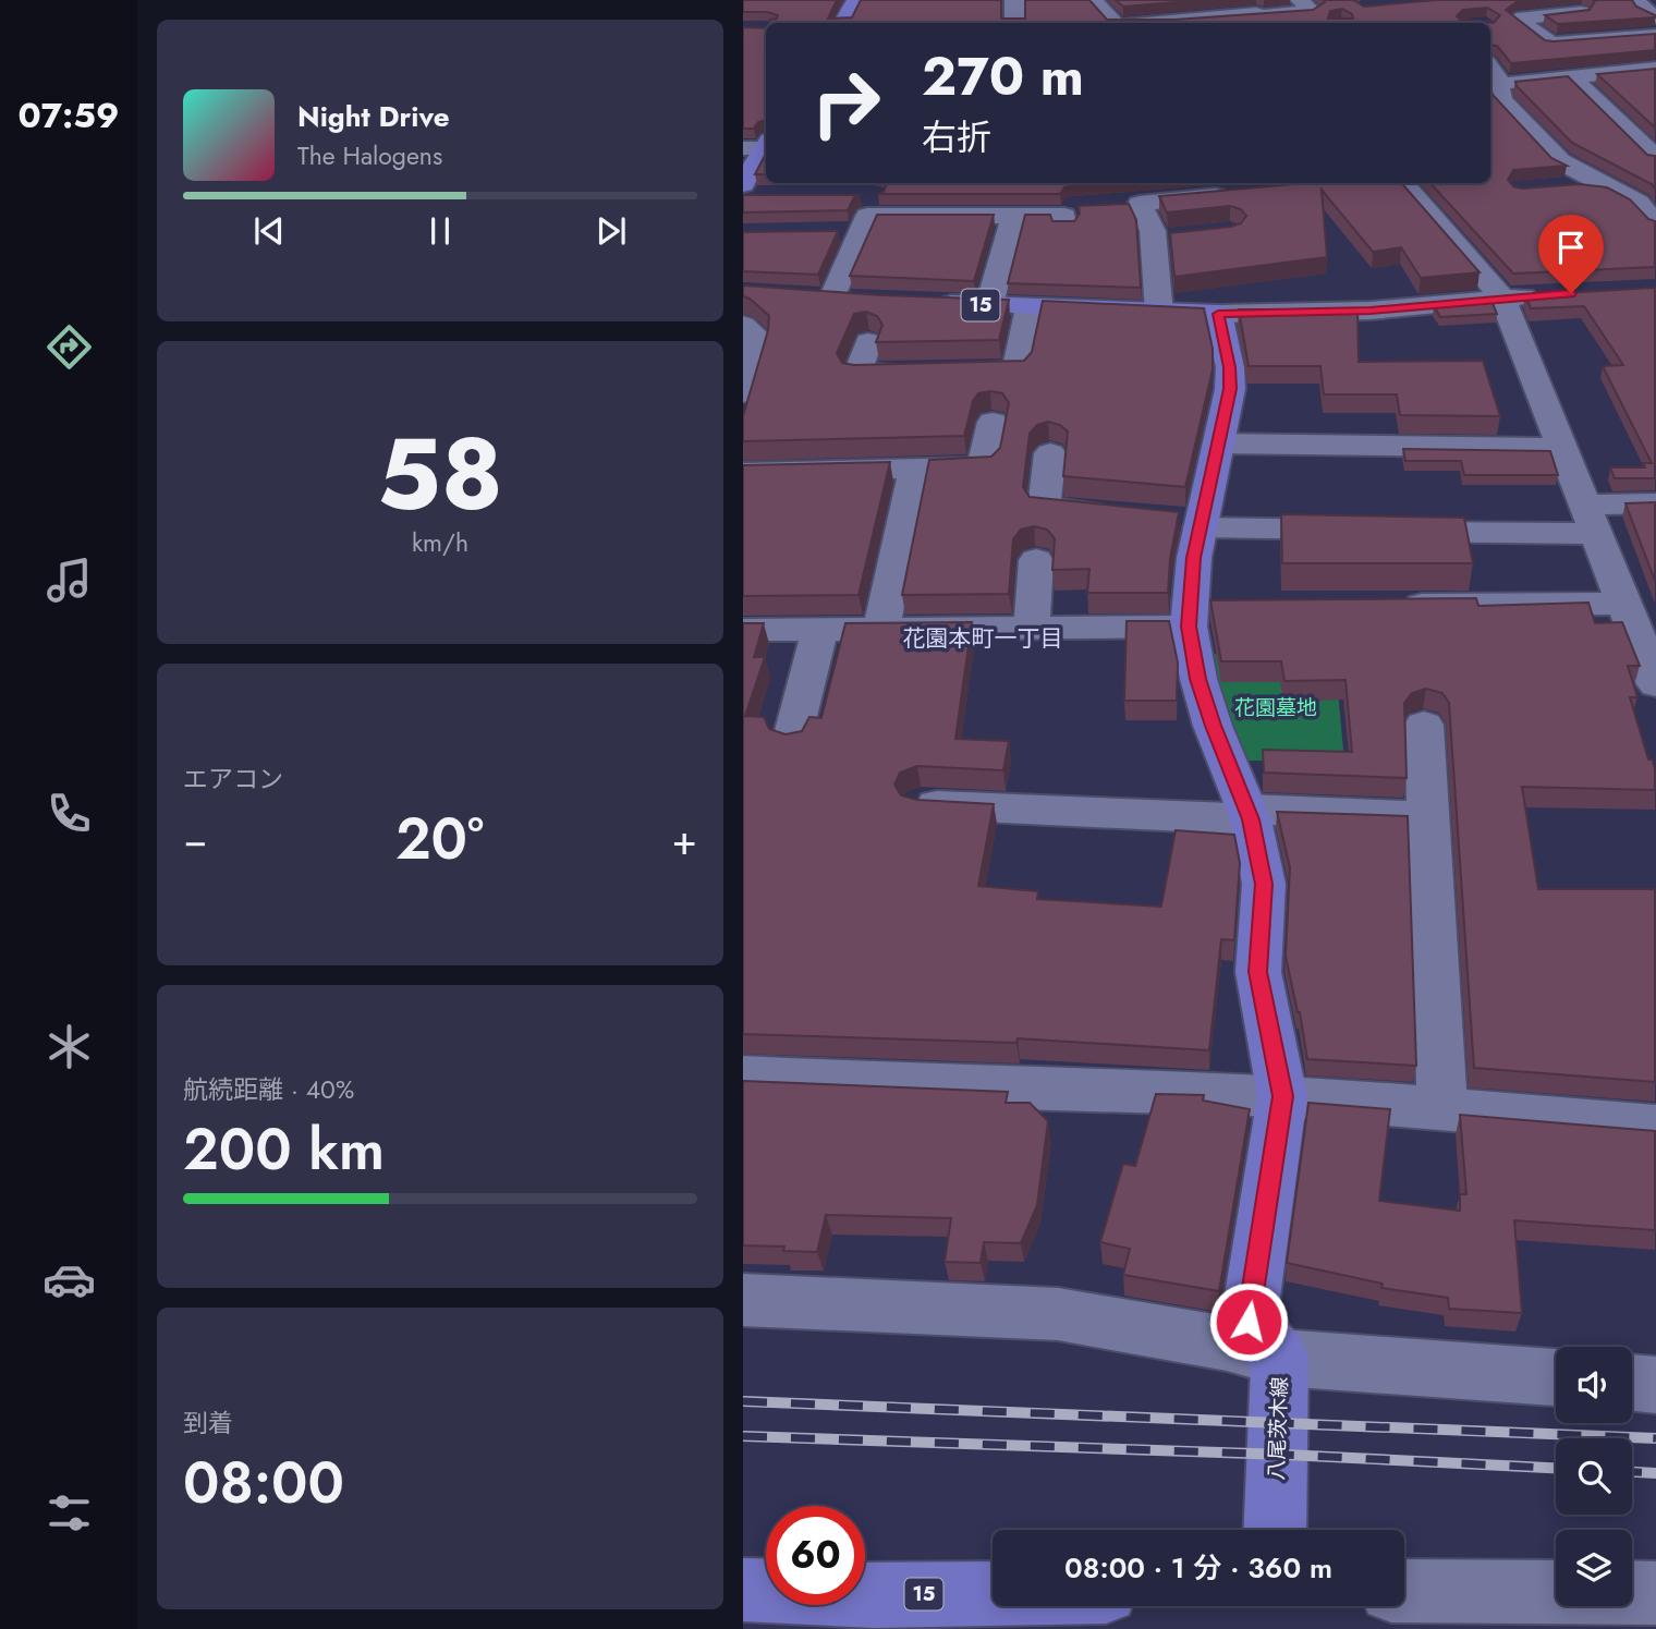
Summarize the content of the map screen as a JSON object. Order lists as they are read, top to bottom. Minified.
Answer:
{"streets":{"main road":["15","八尾茨木線"]},"crossings":[["15","八尾茨木線"]],"districts":["花園本町一丁目"],"parks":["花園墓地"],"page":{"tabs":"07:59","turn":["270 m","右折"],"song":["Night Drive","The Halogens"],"tile":[["58","km/h"],"エアコン",["航続距離 · 40%","200 km"],["到着","08:00"]],"heat":["−","20°","+"],"limit":"60","trip":"08:00 · 1 分 · 360 m"}}
